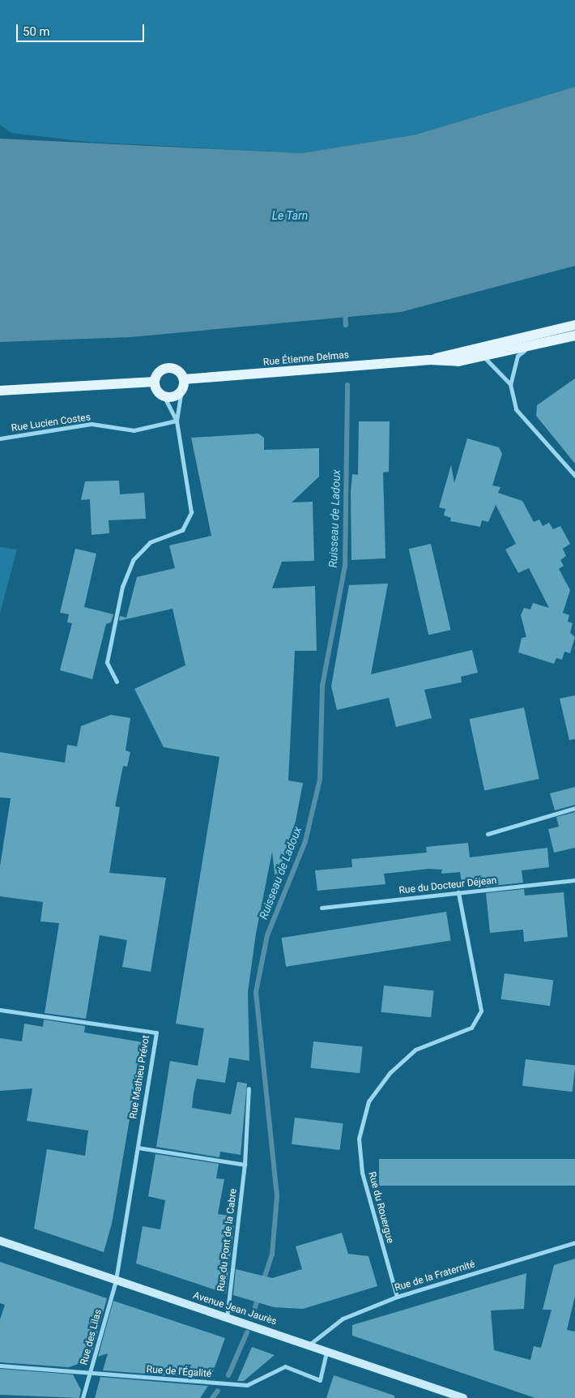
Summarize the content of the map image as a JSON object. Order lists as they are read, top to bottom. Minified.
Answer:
{"streets":{"main road":["Rue Étienne Delmas","Avenue Jean Jaurès"],"street":["Rue Lucien Costes","Rue du Docteur Déjean","Rue Mathieu Prévot","Rue du Rouergue","Rue du Pont de la Cabre","Rue de la Fraternité","Rue des Lilas","Rue de l'Égalité"]},"crossings":[["Rue du Docteur Déjean","Rue du Rouergue"],["Rue Mathieu Prévot","Avenue Jean Jaurès"],["Rue Mathieu Prévot","Rue des Lilas"],["Rue du Rouergue","Rue de la Fraternité"],["Rue du Pont de la Cabre","Avenue Jean Jaurès"],["Rue de la Fraternité","Avenue Jean Jaurès"],["Avenue Jean Jaurès","Rue des Lilas"],["Avenue Jean Jaurès","Rue de l'Égalité"],["Rue des Lilas","Rue de l'Égalité"]],"water":["Le Tarn","Ruisseau de Ladoux"],"scale_bar":"50 m"}
